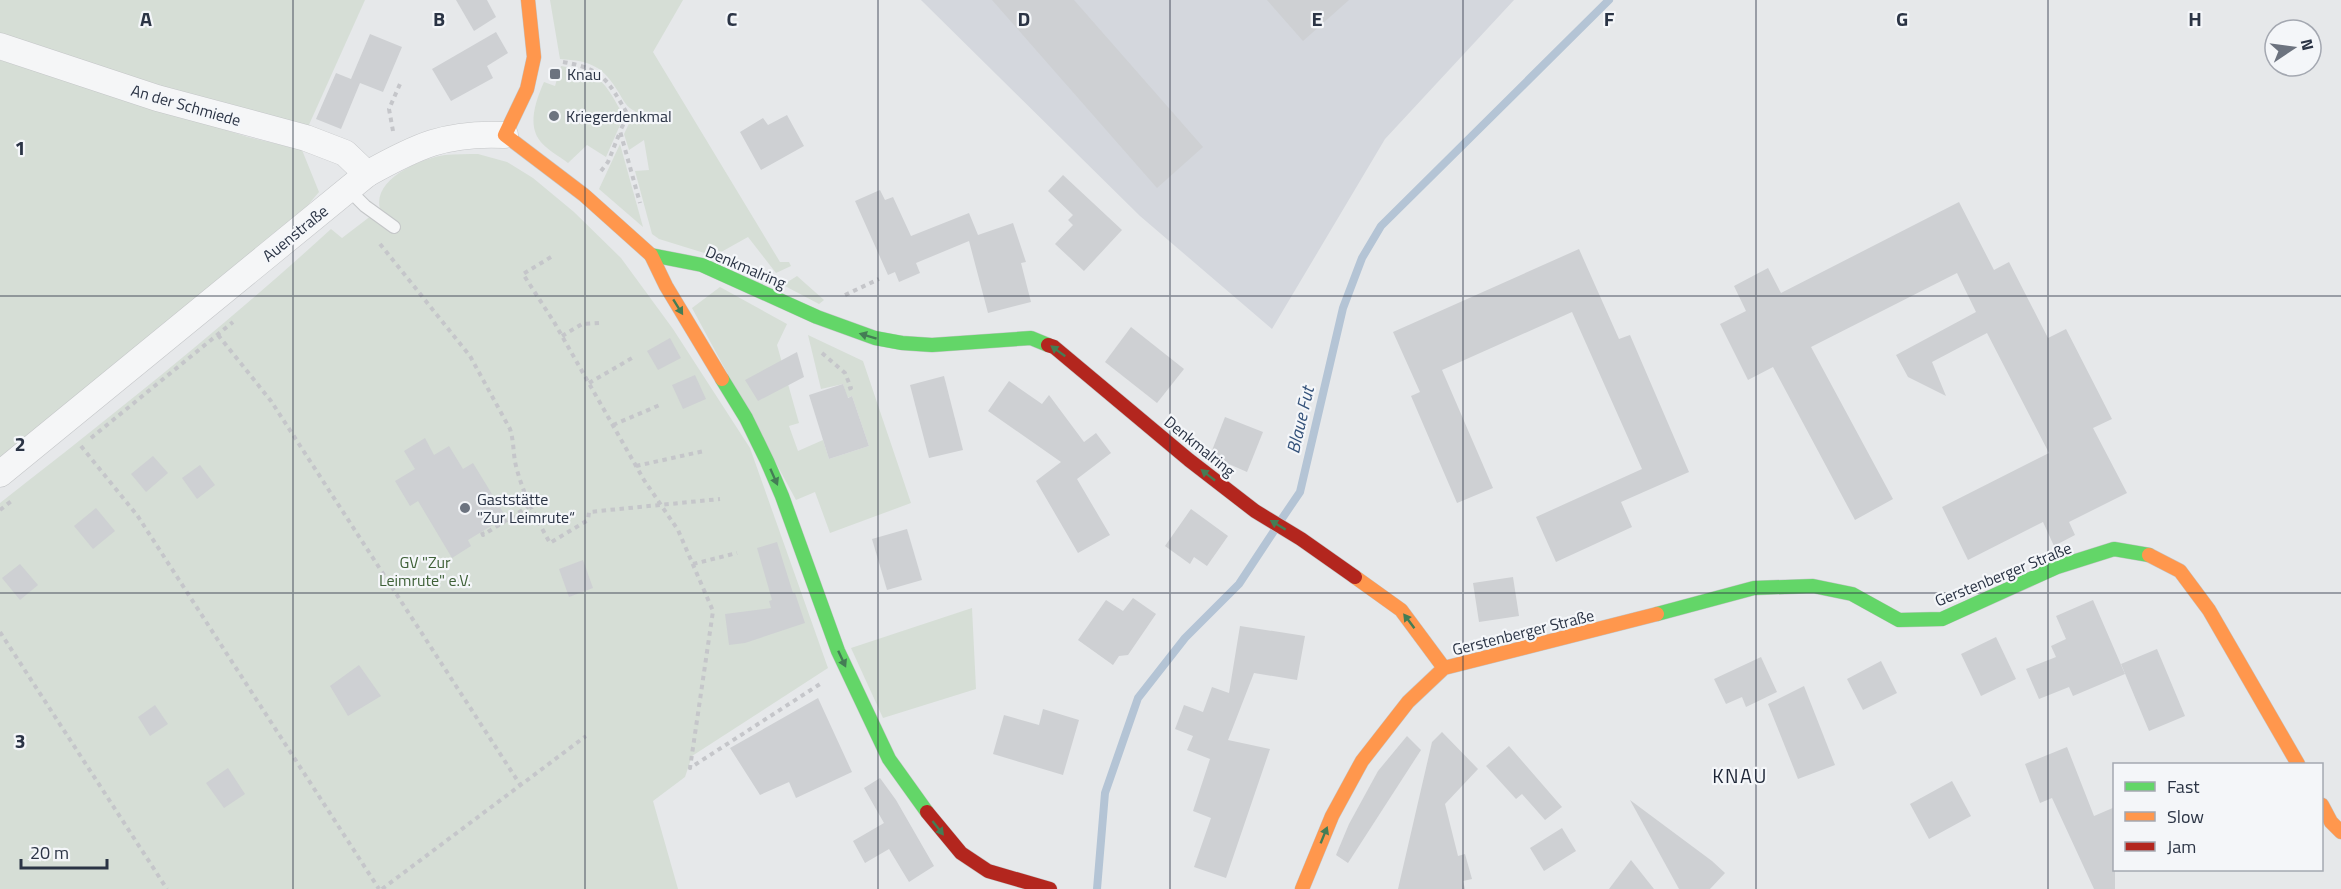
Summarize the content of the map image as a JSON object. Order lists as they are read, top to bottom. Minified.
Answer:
{"streets":{"street":["An der Schmiede","Auenstraße","Denkmalring","Gerstenberger Straße"]},"crossings":[["An der Schmiede","Auenstraße"],["Auenstraße","Denkmalring"],["Denkmalring","Gerstenberger Straße"]],"districts":["KNAU"],"water":["Blaue Fut"],"parks":["GV \"Zur Leimrute\" e.V."],"places":{"transit":["Knau"],"other":["Kriegerdenkmal","Gaststätte \"Zur Leimrute“"]},"legend":["Fast","Slow","Jam"],"scale_bar":"20 m","north":"right","grid":{"columns":["A","B","C","D","E","F","G","H"],"rows":["1","2","3"]}}
